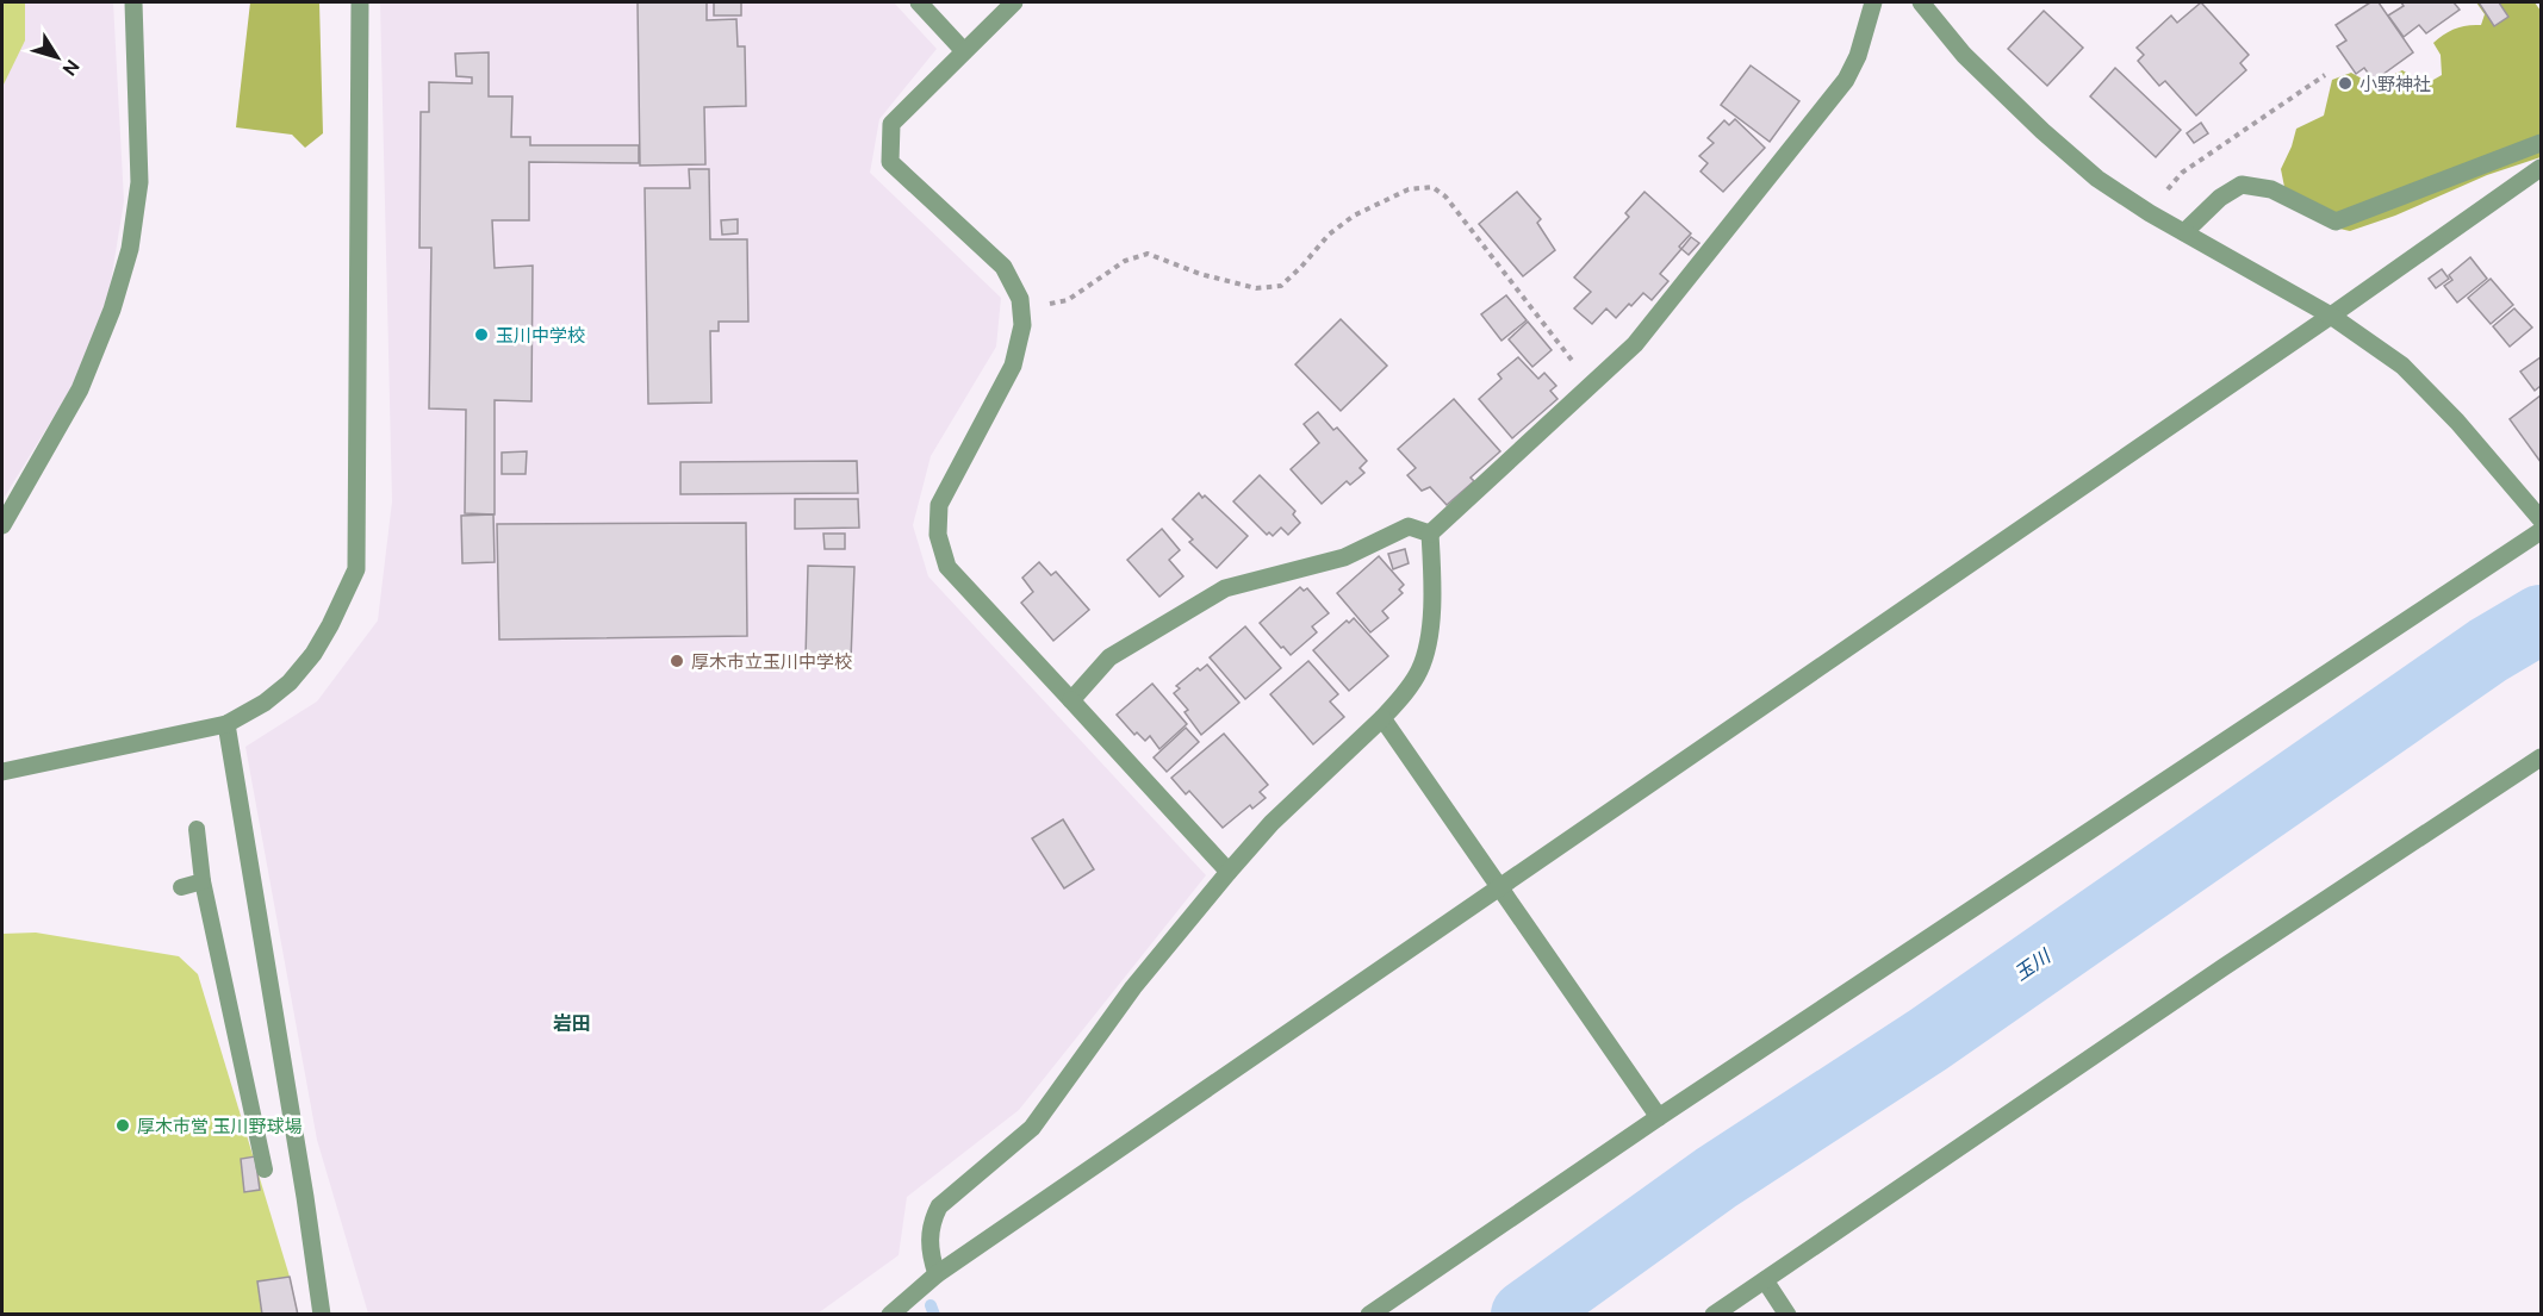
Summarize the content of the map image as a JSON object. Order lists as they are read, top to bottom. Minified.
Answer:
{"districts":["岩田"],"water":["玉川"],"places":["小野神社","玉川中学校","厚木市立玉川中学校","厚木市営 玉川野球場"],"north":"bottom right"}
